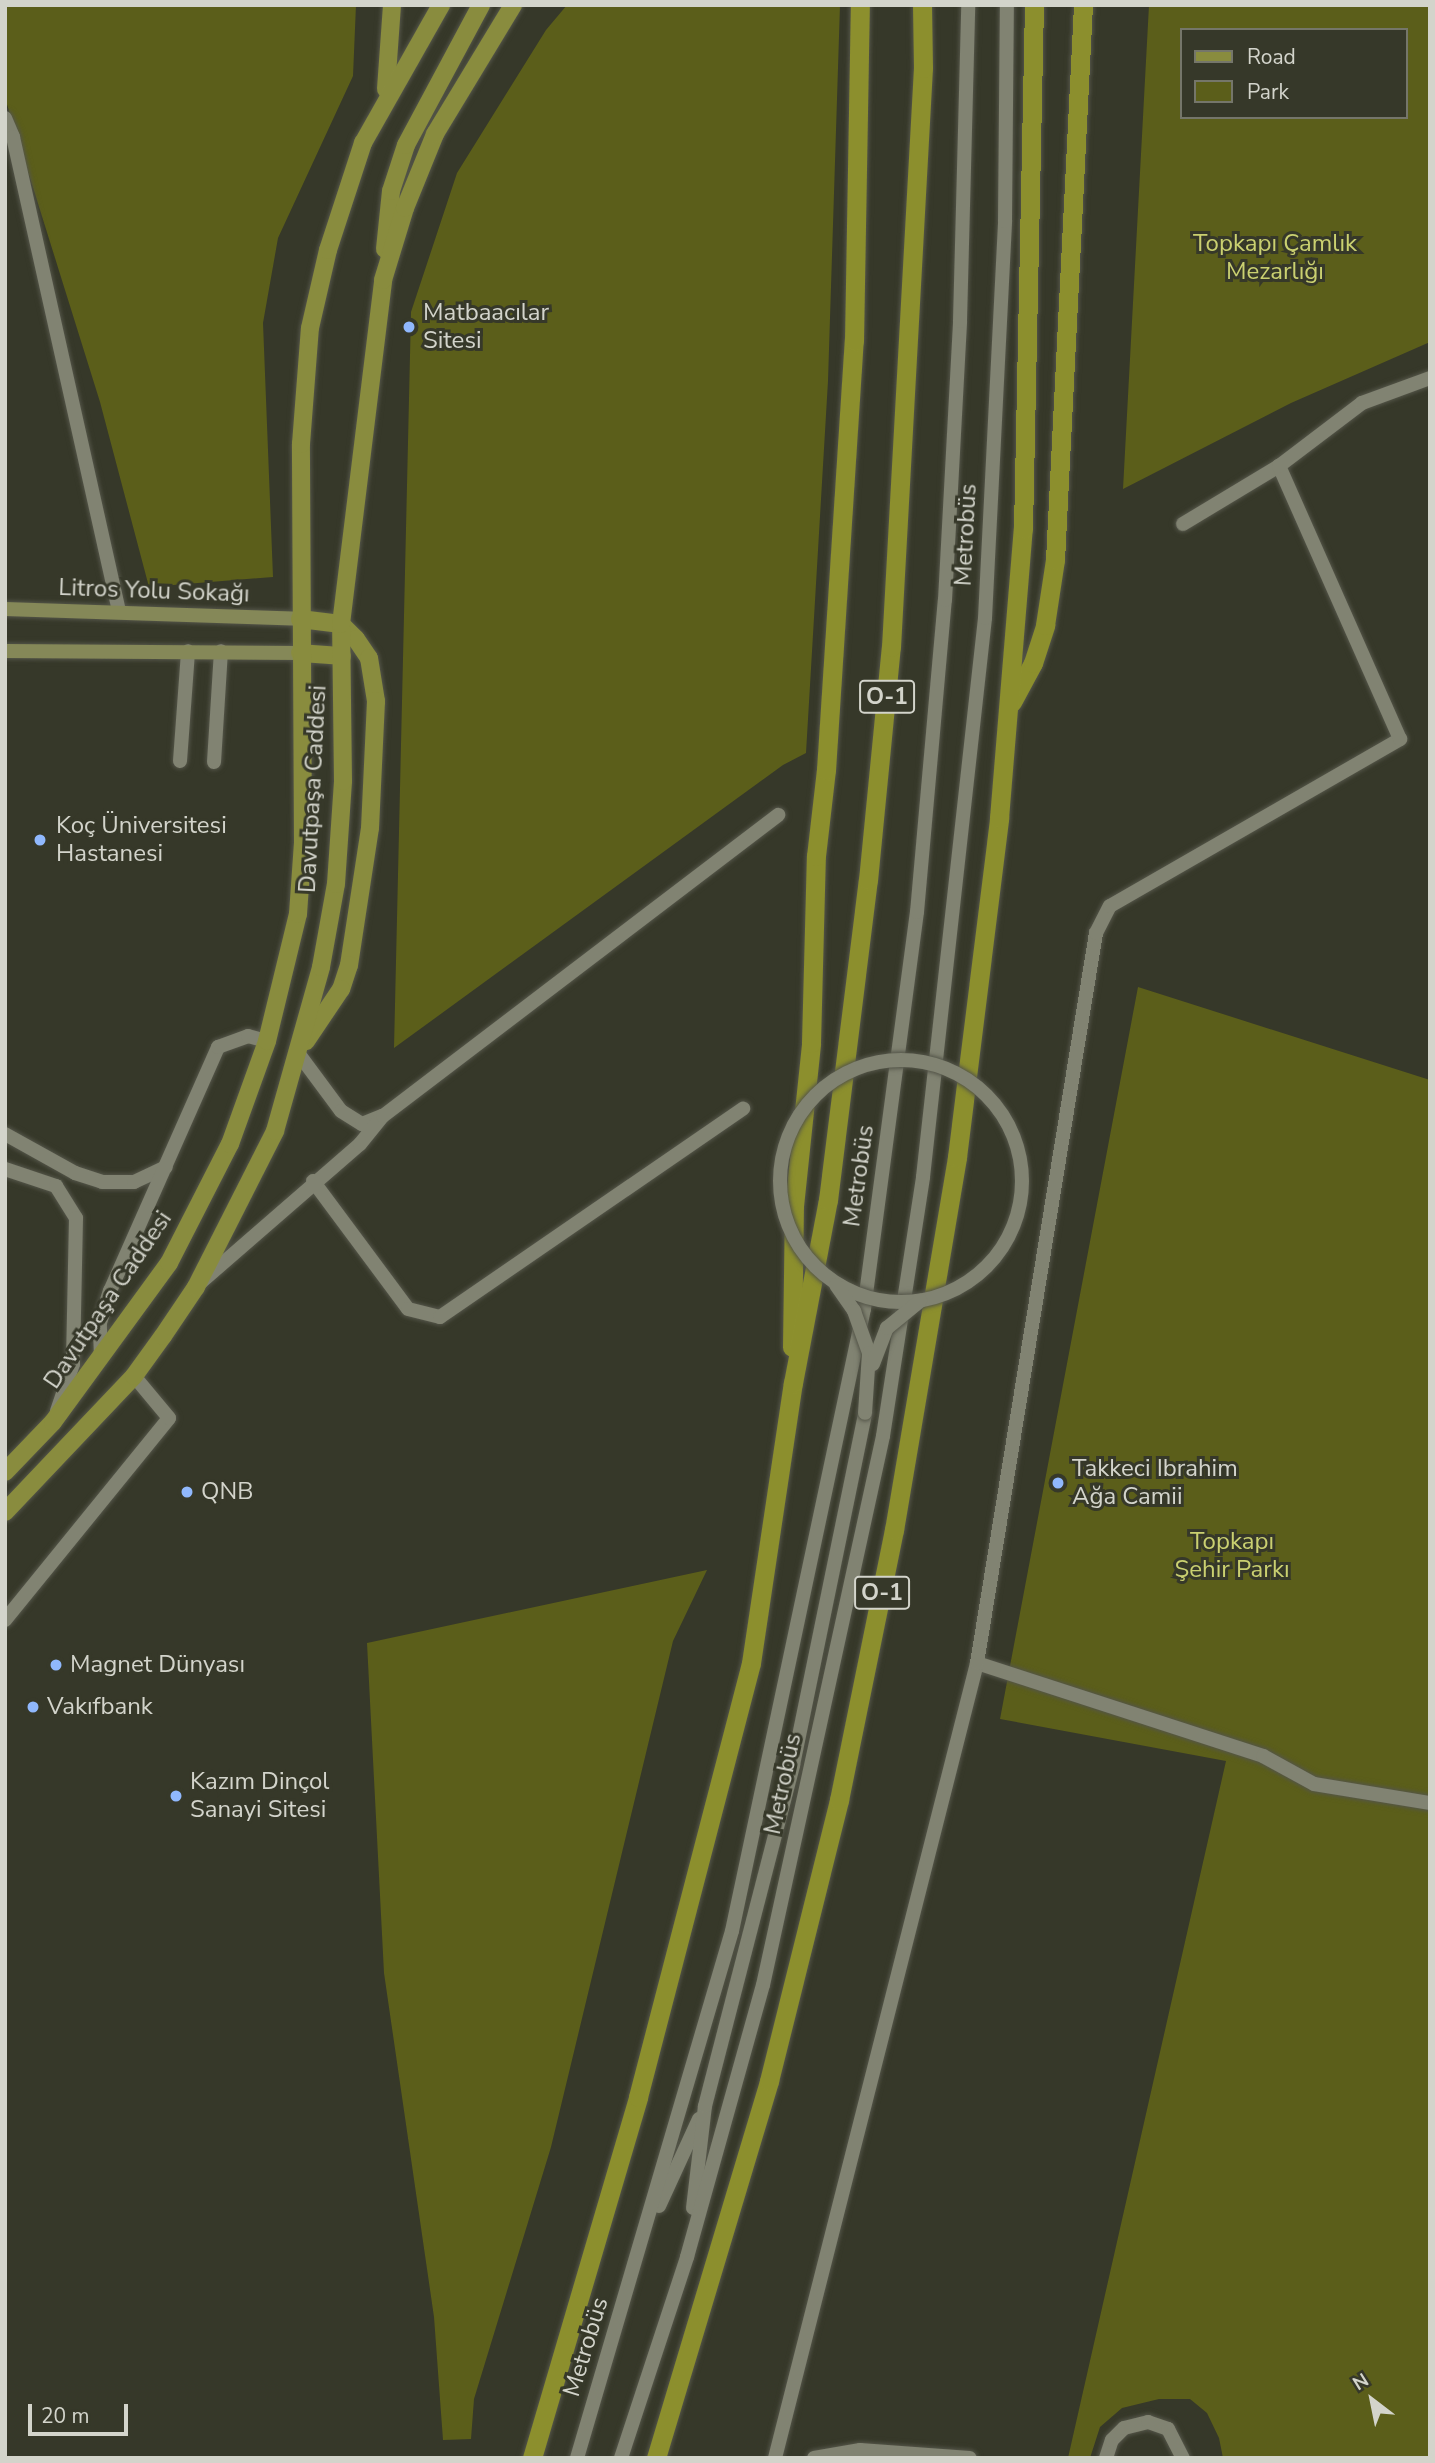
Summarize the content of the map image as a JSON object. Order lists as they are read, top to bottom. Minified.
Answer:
{"streets":{"highway":["O-1"],"main road":["Litros Yolu Sokağı","Davutpaşa Caddesi"],"street":["Metrobüs"]},"crossings":[["Litros Yolu Sokağı","Davutpaşa Caddesi"]],"parks":["Topkapı Çamlık Mezarlığı","Topkapı Şehir Parkı"],"places":["Matbaacılar Sitesi","Koç Üniversitesi Hastanesi","Takkeci Ibrahim Ağa Camii","QNB","Magnet Dünyası","Vakıfbank","Kazım Dinçol Sanayi Sitesi"],"legend":["Road","Park"],"scale_bar":"20 m","north":"top left"}
